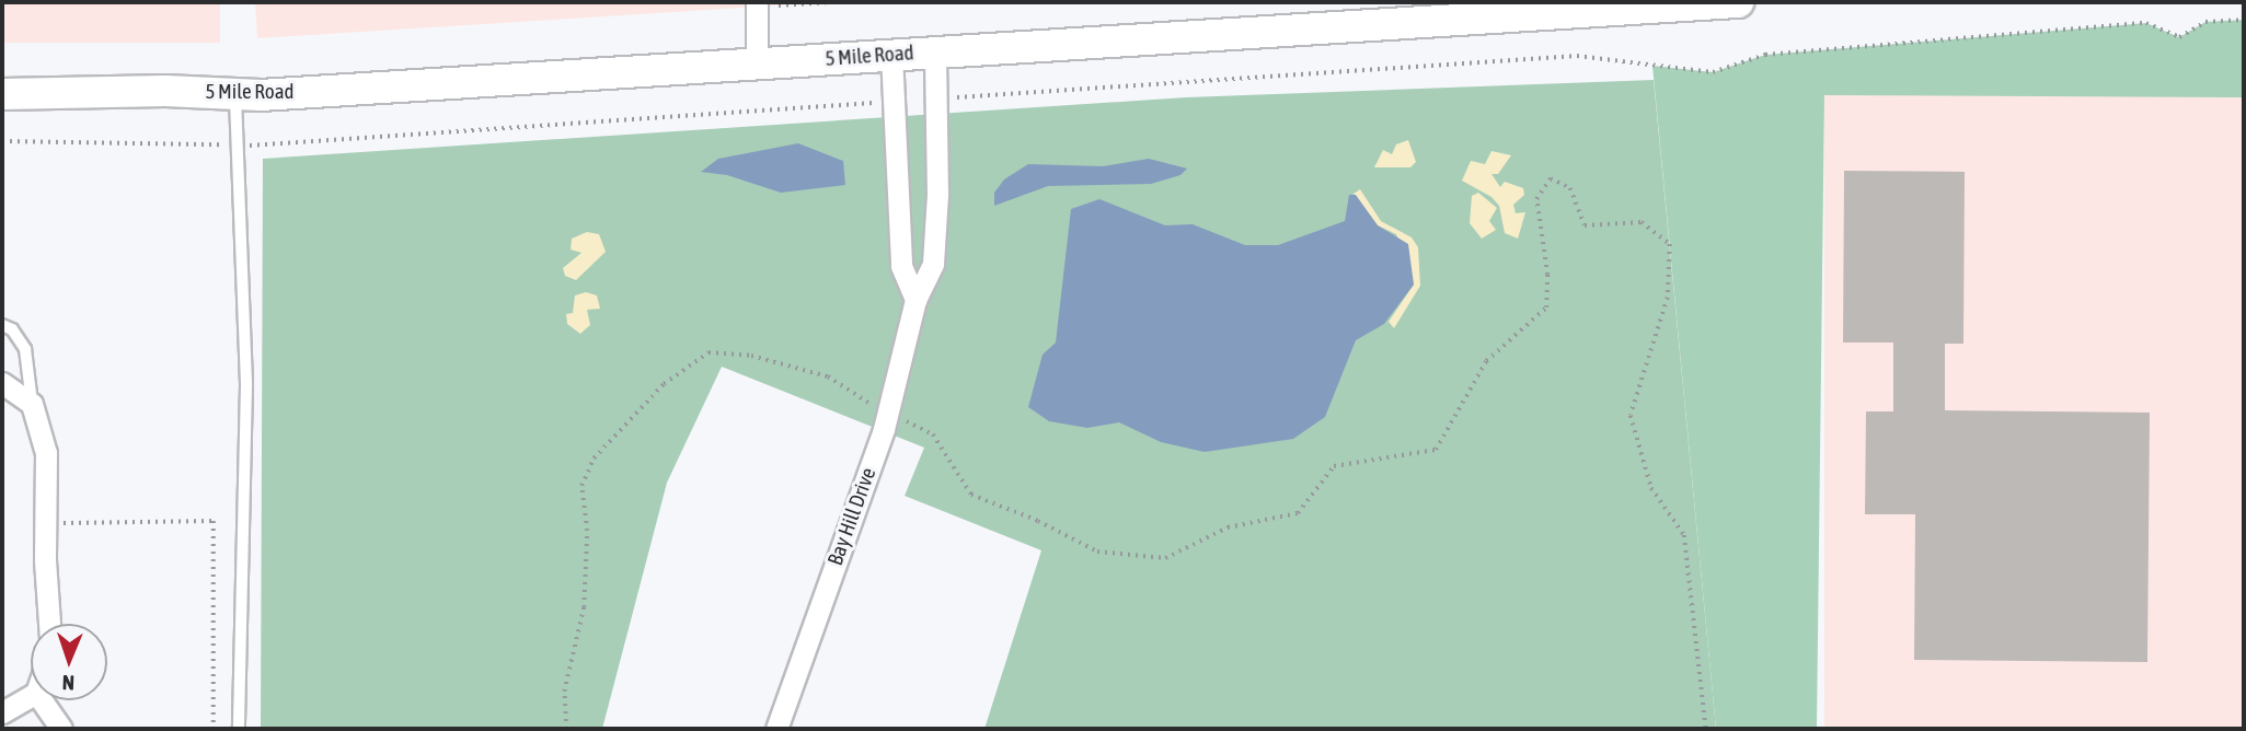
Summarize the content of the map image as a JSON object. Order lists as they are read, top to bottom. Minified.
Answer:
{"streets":{"street":["5 Mile Road","Bay Hill Drive"]},"crossings":[["5 Mile Road","Bay Hill Drive"]],"north":"bottom"}
